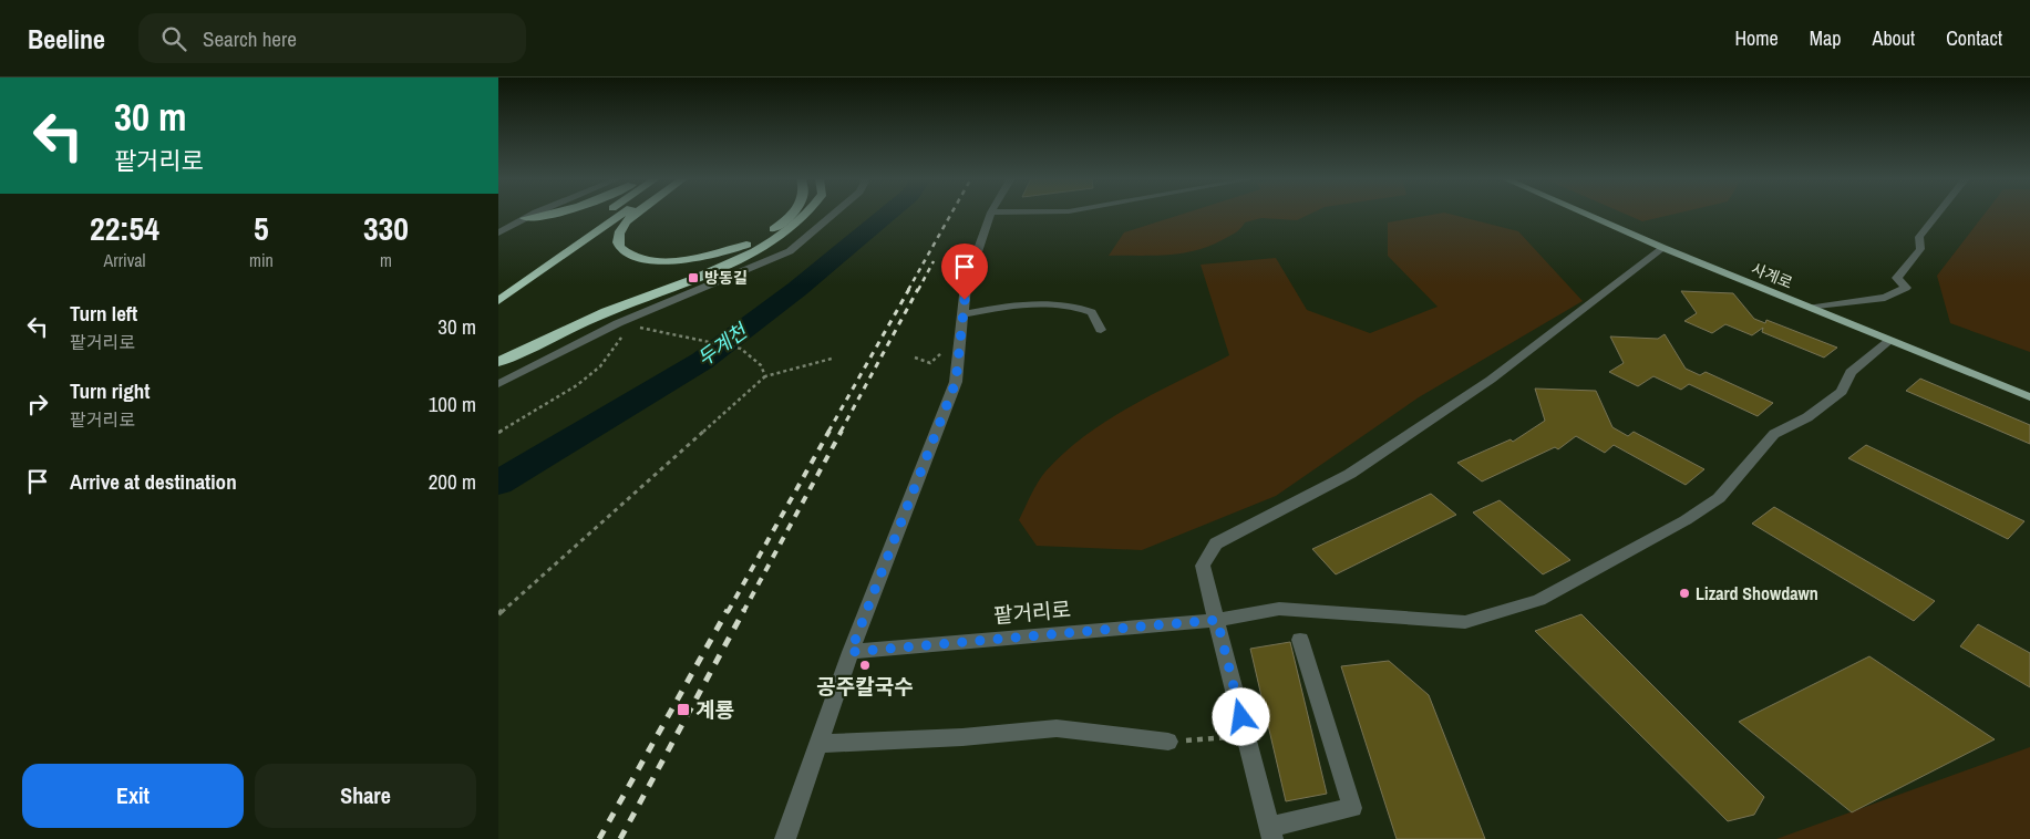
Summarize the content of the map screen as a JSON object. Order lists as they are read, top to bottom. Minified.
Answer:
{"streets":{"main road":["사계로"],"street":["팥거리로"]},"crossings":[["사계로","팥거리로"]],"water":["두계천"],"places":{"transit":["방동길","계룡"],"other":["Lizard Showdawn","공주칼국수"]},"page":{"header":"Beeline","search":"Search here","nav":["Home","Map","About","Contact"],"turn":["30 m","팥거리로"],"eta":["22:54","Arrival","5","min","330","m"],"list":[{"name":"Turn left","note":"팥거리로","value":"30 m"},{"name":"Turn right","note":"팥거리로","value":"100 m"},{"name":"Arrive at destination","value":"200 m"}],"buttons":["Exit","Share"]}}
